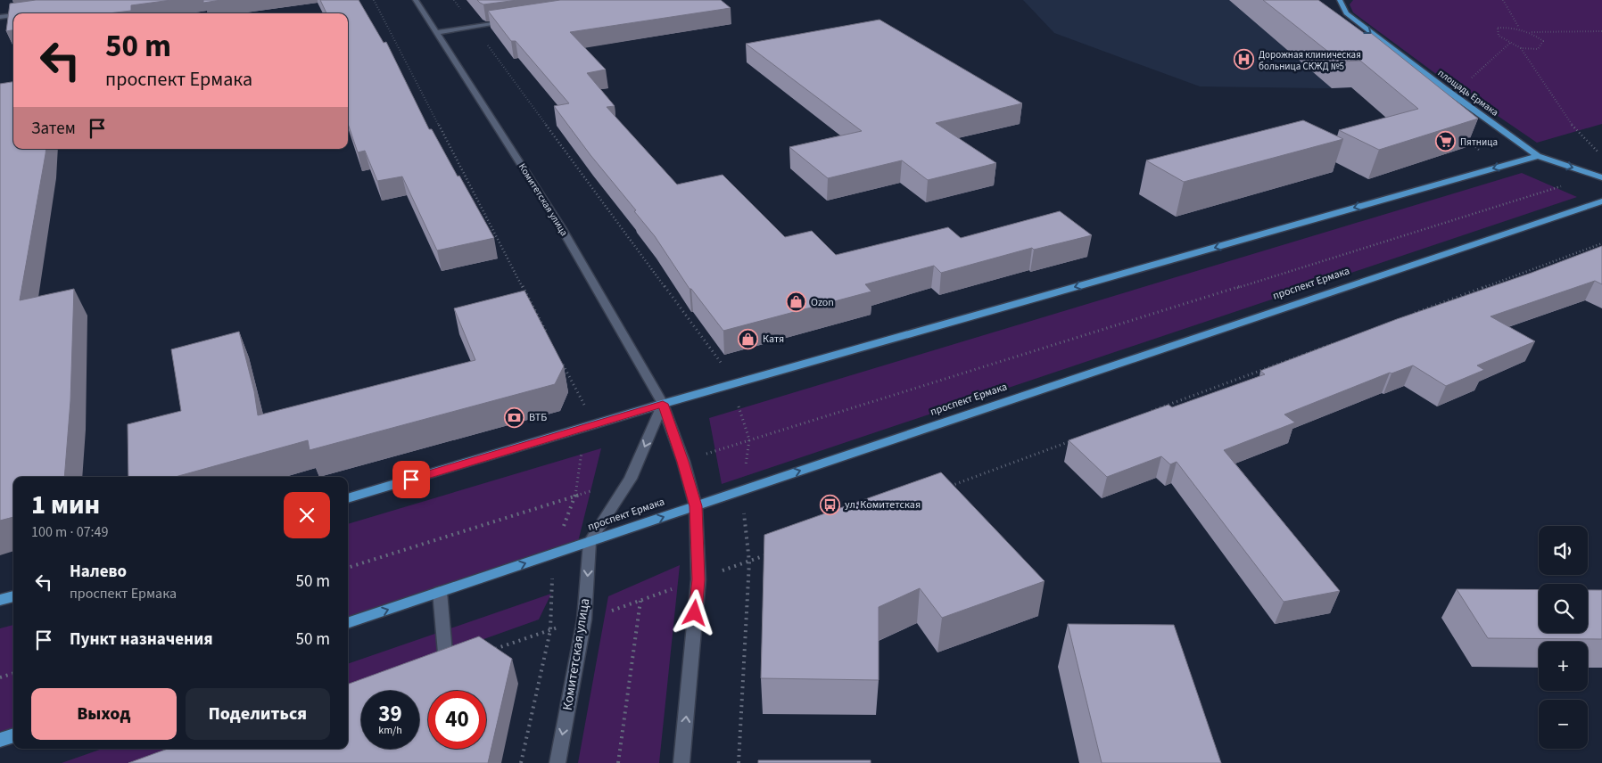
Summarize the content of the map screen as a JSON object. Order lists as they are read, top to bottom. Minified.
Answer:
{"streets":{"main road":["площадь Ермака","проспект Ермака"],"street":["Комитетская улица"]},"crossings":[["Комитетская улица","проспект Ермака"]],"one_way":["площадь Ермака"],"places":{"hospital":["Дорожная клиническая больница СКЖД №5"],"supermarket":["Пятница"],"shop":["Ozon","Катя"],"bank":["ВТБ"],"bus stop":["ул. Комитетская"]},"page":{"turn":["50 m","проспект Ермака"],"then":"Затем","heading":["1 мин","100 m · 07:49"],"map_buttons":["+","−"],"list":[{"name":"Налево","note":"проспект Ермака","value":"50 m"},{"name":"Пункт назначения","value":"50 m"}],"buttons":["Выход","Поделиться"],"speed":"39 km/h","limit":"40"}}
